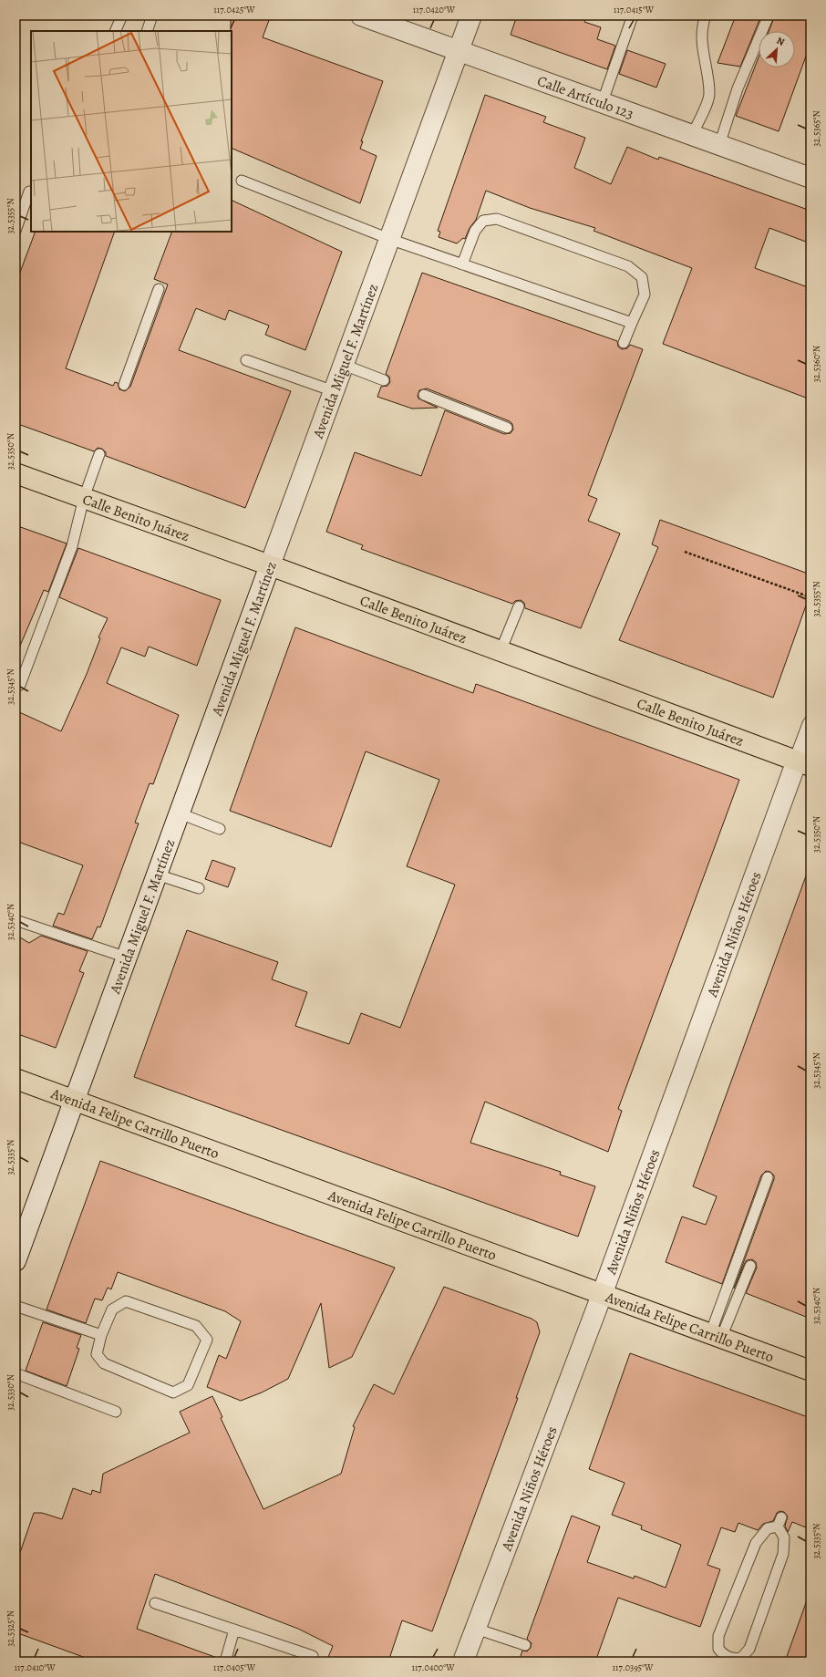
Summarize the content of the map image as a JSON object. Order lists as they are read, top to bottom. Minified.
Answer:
{"streets":{"main road":["Calle Benito Juárez","Avenida Felipe Carrillo Puerto"],"street":["Calle Artículo 123","Avenida Miguel F. Martínez","Avenida Niños Héroes"]},"crossings":[["Calle Artículo 123","Avenida Miguel F. Martínez"],["Avenida Miguel F. Martínez","Calle Benito Juárez"],["Avenida Miguel F. Martínez","Avenida Felipe Carrillo Puerto"],["Calle Benito Juárez","Avenida Niños Héroes"],["Avenida Niños Héroes","Avenida Felipe Carrillo Puerto"]],"north":"top right","coordinates":["117.0425°W","117.0420°W","117.0415°W","32.5365°N","32.5355°N","32.5360°N","32.5350°N","32.5345°N","32.5340°N","32.5335°N","32.5330°N","32.5325°N","117.0410°W","117.0405°W","117.0400°W","117.0395°W"]}
